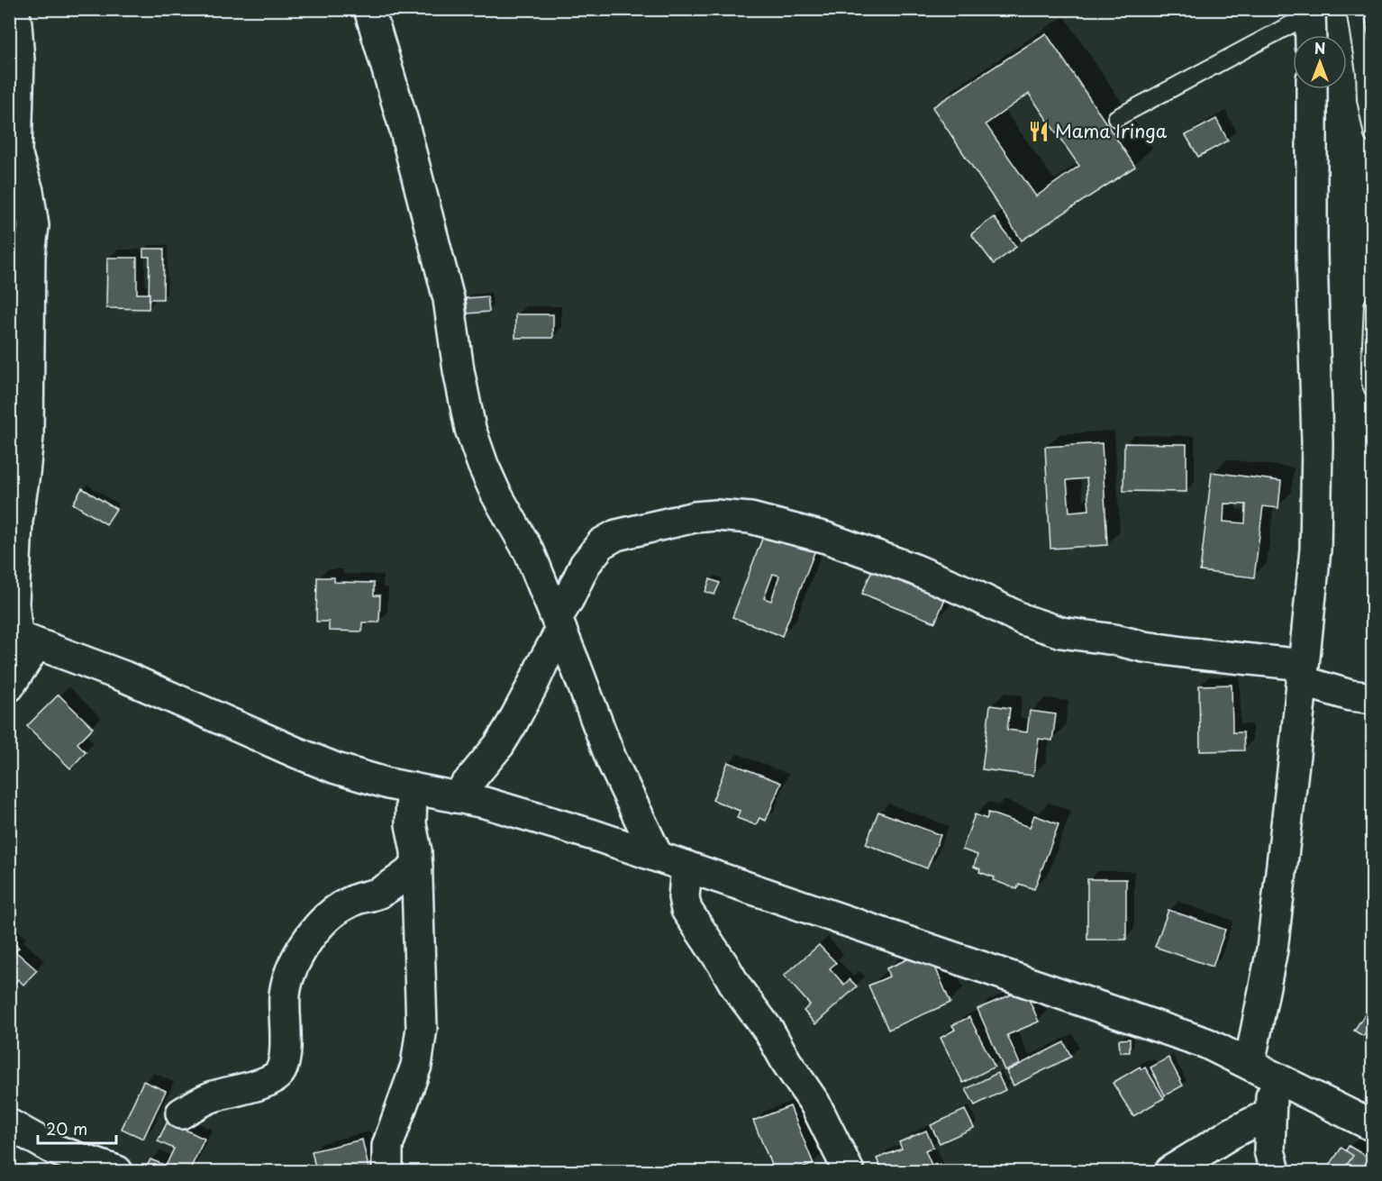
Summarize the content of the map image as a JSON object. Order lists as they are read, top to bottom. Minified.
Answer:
{"places":{"restaurant":["Mama Iringa"]},"scale_bar":"20 m","north":"top"}
